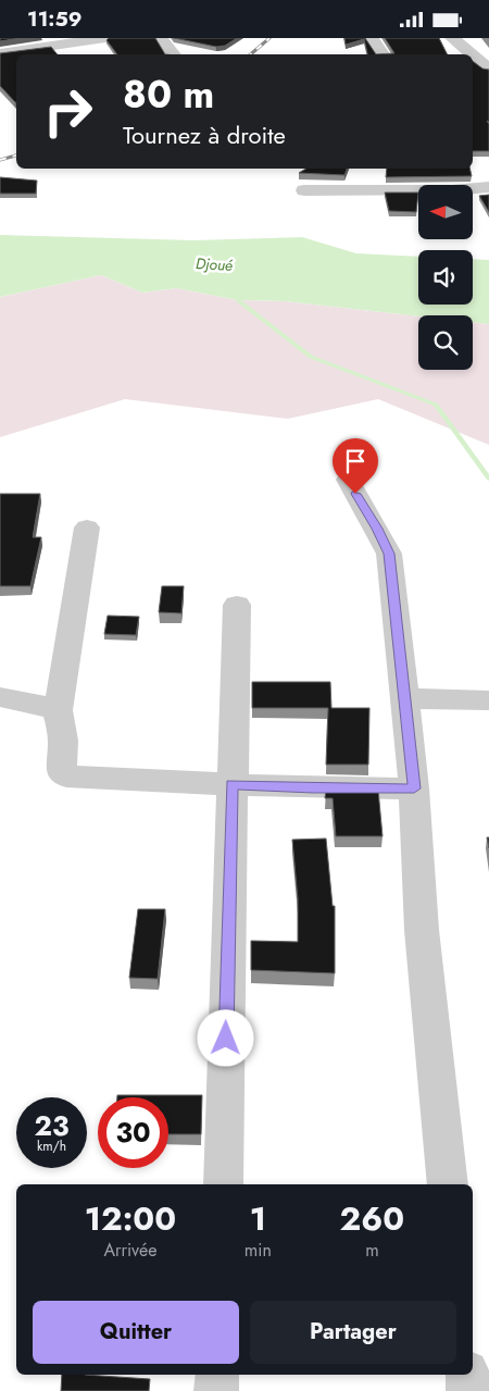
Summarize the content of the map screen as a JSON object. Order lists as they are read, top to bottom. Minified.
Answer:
{"water":["Djoué"],"north":"left","page":{"status":"11:59","turn":["80 m","Tournez à droite"],"speed":"23 km/h","limit":"30","eta":["12:00","Arrivée","1","min","260","m"],"buttons":["Quitter","Partager"]}}
